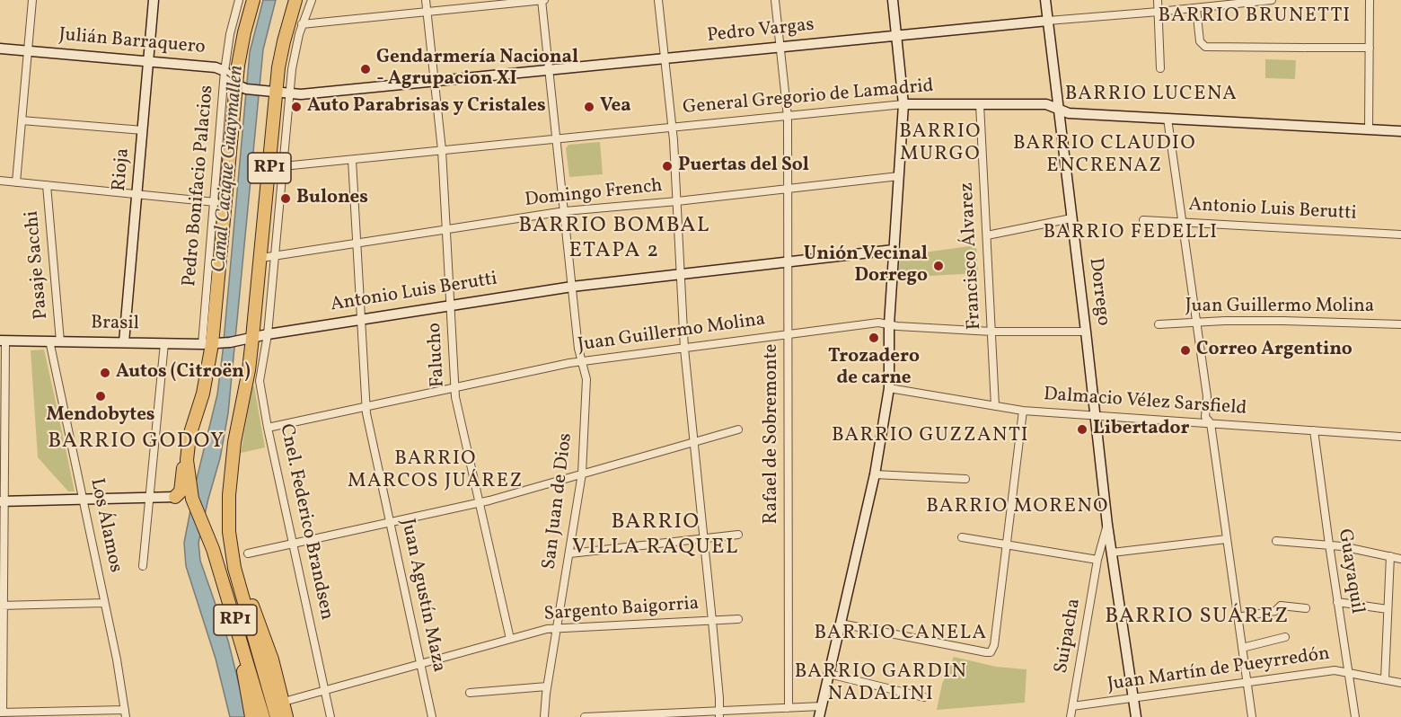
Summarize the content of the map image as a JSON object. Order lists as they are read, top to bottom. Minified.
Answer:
{"streets":{"highway":["RP1"],"street":["Pedro Vargas","Julián Barraquero","General Gregorio de Lamadrid","Rioja","Pedro Bonifacio Palacios","Domingo French","Antonio Luis Berutti","Francisco Álvarez","Pasaje Sacchi","Dorrego","Juan Guillermo Molina","Brasil","Falucho","Dalmacio Vélez Sarsfield","Rafael de Sobremonte","San Juan de Dios","Cnel. Federico Brandsen","Los Álamos","Guayaquil","Juan Agustín Maza","Sargento Baigorria","Suipacha","Juan Martín de Pueyrredón"]},"crossings":[["Pedro Vargas","Julián Barraquero"],["Pedro Vargas","RP1"],["Pedro Vargas","Dorrego"],["Pedro Vargas","Falucho"],["Pedro Vargas","Rafael de Sobremonte"],["Pedro Vargas","San Juan de Dios"],["Pedro Vargas","Cnel. Federico Brandsen"],["Julián Barraquero","RP1"],["Julián Barraquero","Rioja"],["Julián Barraquero","Pedro Bonifacio Palacios"],["General Gregorio de Lamadrid","Francisco Álvarez"],["General Gregorio de Lamadrid","Dorrego"],["General Gregorio de Lamadrid","Falucho"],["General Gregorio de Lamadrid","Rafael de Sobremonte"],["General Gregorio de Lamadrid","San Juan de Dios"],["General Gregorio de Lamadrid","Cnel. Federico Brandsen"],["General Gregorio de Lamadrid","Juan Agustín Maza"],["RP1","Pedro Bonifacio Palacios"],["RP1","Domingo French"],["RP1","Antonio Luis Berutti"],["RP1","Brasil"],["Rioja","Brasil"],["Domingo French","Falucho"],["Domingo French","Rafael de Sobremonte"],["Domingo French","San Juan de Dios"],["Domingo French","Cnel. Federico Brandsen"],["Domingo French","Juan Agustín Maza"],["Antonio Luis Berutti","Brasil"],["Antonio Luis Berutti","Falucho"],["Antonio Luis Berutti","Rafael de Sobremonte"],["Antonio Luis Berutti","San Juan de Dios"],["Antonio Luis Berutti","Cnel. Federico Brandsen"],["Antonio Luis Berutti","Juan Agustín Maza"],["Francisco Álvarez","Juan Guillermo Molina"],["Francisco Álvarez","Dalmacio Vélez Sarsfield"],["Pasaje Sacchi","Brasil"],["Dorrego","Juan Guillermo Molina"],["Dorrego","Dalmacio Vélez Sarsfield"],["Dorrego","Suipacha"],["Dorrego","Juan Martín de Pueyrredón"],["Juan Guillermo Molina","Falucho"],["Juan Guillermo Molina","Rafael de Sobremonte"],["Juan Guillermo Molina","San Juan de Dios"],["Juan Guillermo Molina","Cnel. Federico Brandsen"],["Juan Guillermo Molina","Juan Agustín Maza"],["Brasil","Los Álamos"],["Falucho","Sargento Baigorria"],["Dalmacio Vélez Sarsfield","Guayaquil"],["San Juan de Dios","Sargento Baigorria"],["Cnel. Federico Brandsen","Sargento Baigorria"],["Guayaquil","Juan Martín de Pueyrredón"],["Juan Agustín Maza","Sargento Baigorria"],["Suipacha","Juan Martín de Pueyrredón"]],"districts":["BARRIO BRUNETTI","BARRIO LUCENA","BARRIO MURGO","BARRIO CLAUDIO ENCRENAZ","BARRIO BOMBAL ETAPA 2","BARRIO FEDELLI","BARRIO GUZZANTI","BARRIO GODOY","BARRIO MARCOS JUÁREZ","BARRIO MORENO","BARRIO VILLA RAQUEL","BARRIO SUÁREZ","BARRIO CANELA","BARRIO GARDIN NADALINI"],"water":["Canal Cacique Guaymallén"],"places":["Gendarmería Nacional - Agrupacion XI","Auto Parabrisas y Cristales","Vea","Puertas del Sol","Bulones","Unión Vecinal Dorrego","Trozadero de carne","Correo Argentino","Autos (Citroën)","Mendobytes","Libertador"]}
